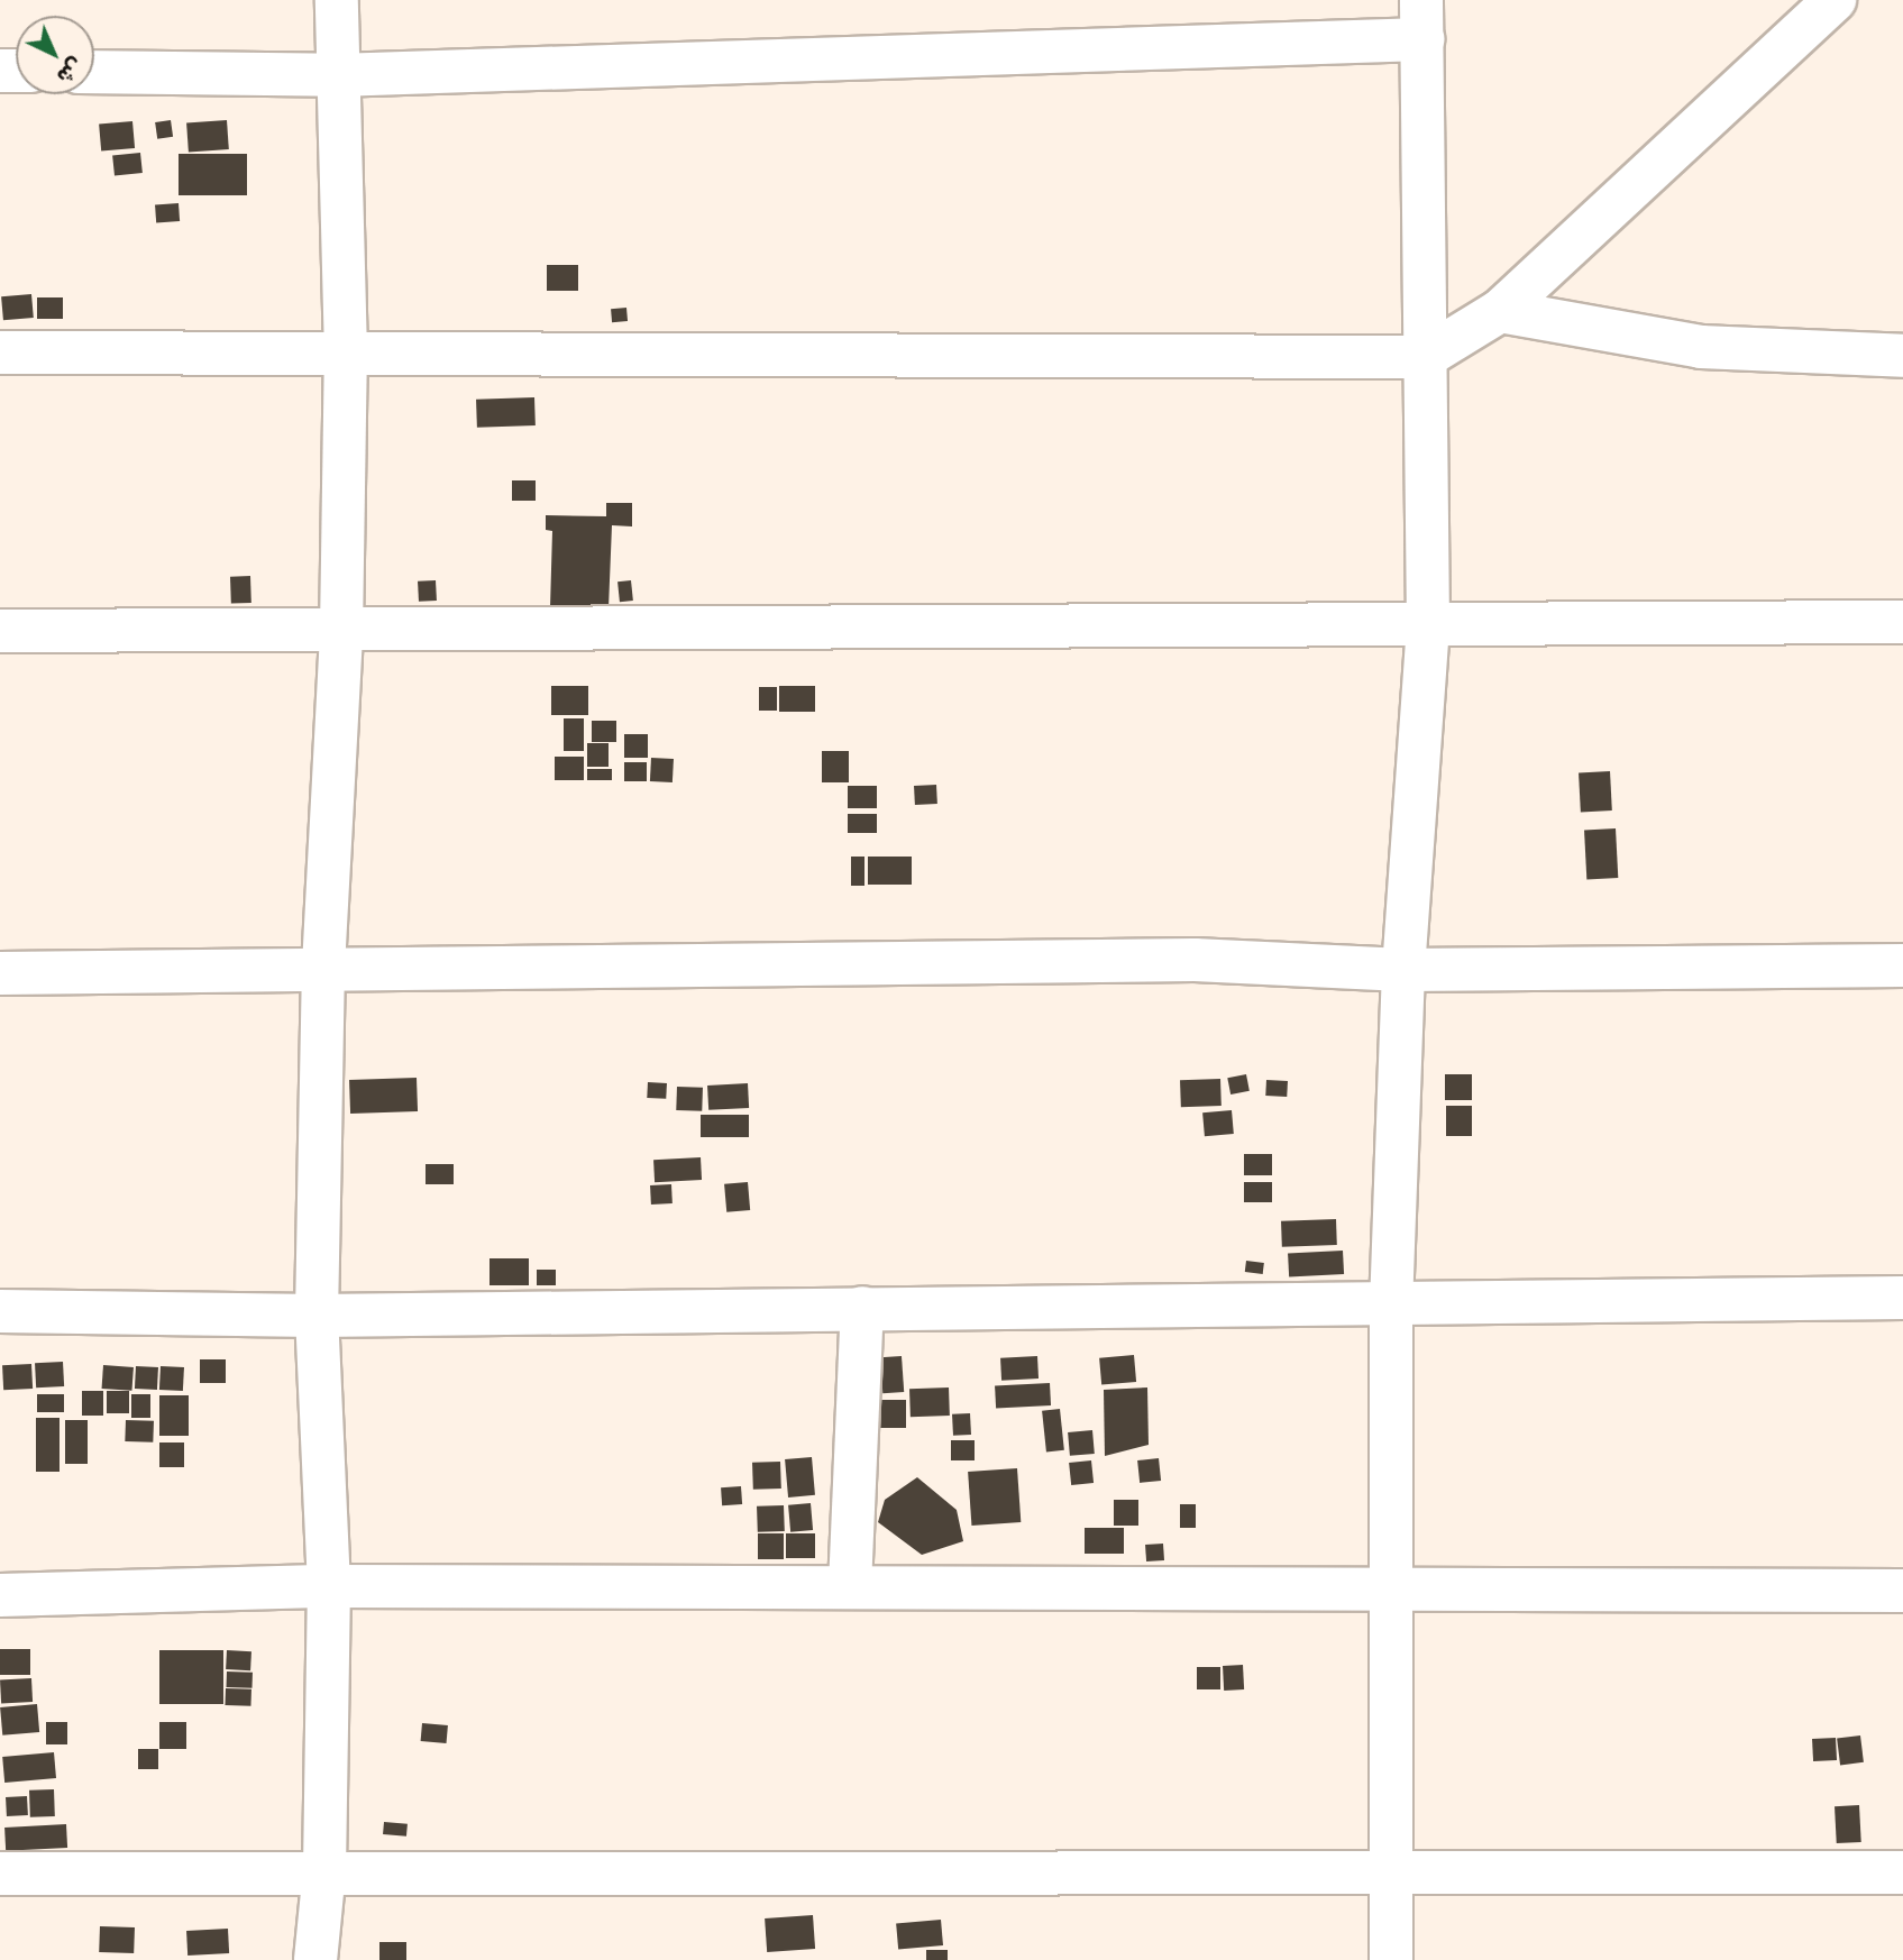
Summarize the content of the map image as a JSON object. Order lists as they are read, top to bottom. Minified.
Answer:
{"north":"bottom right"}
